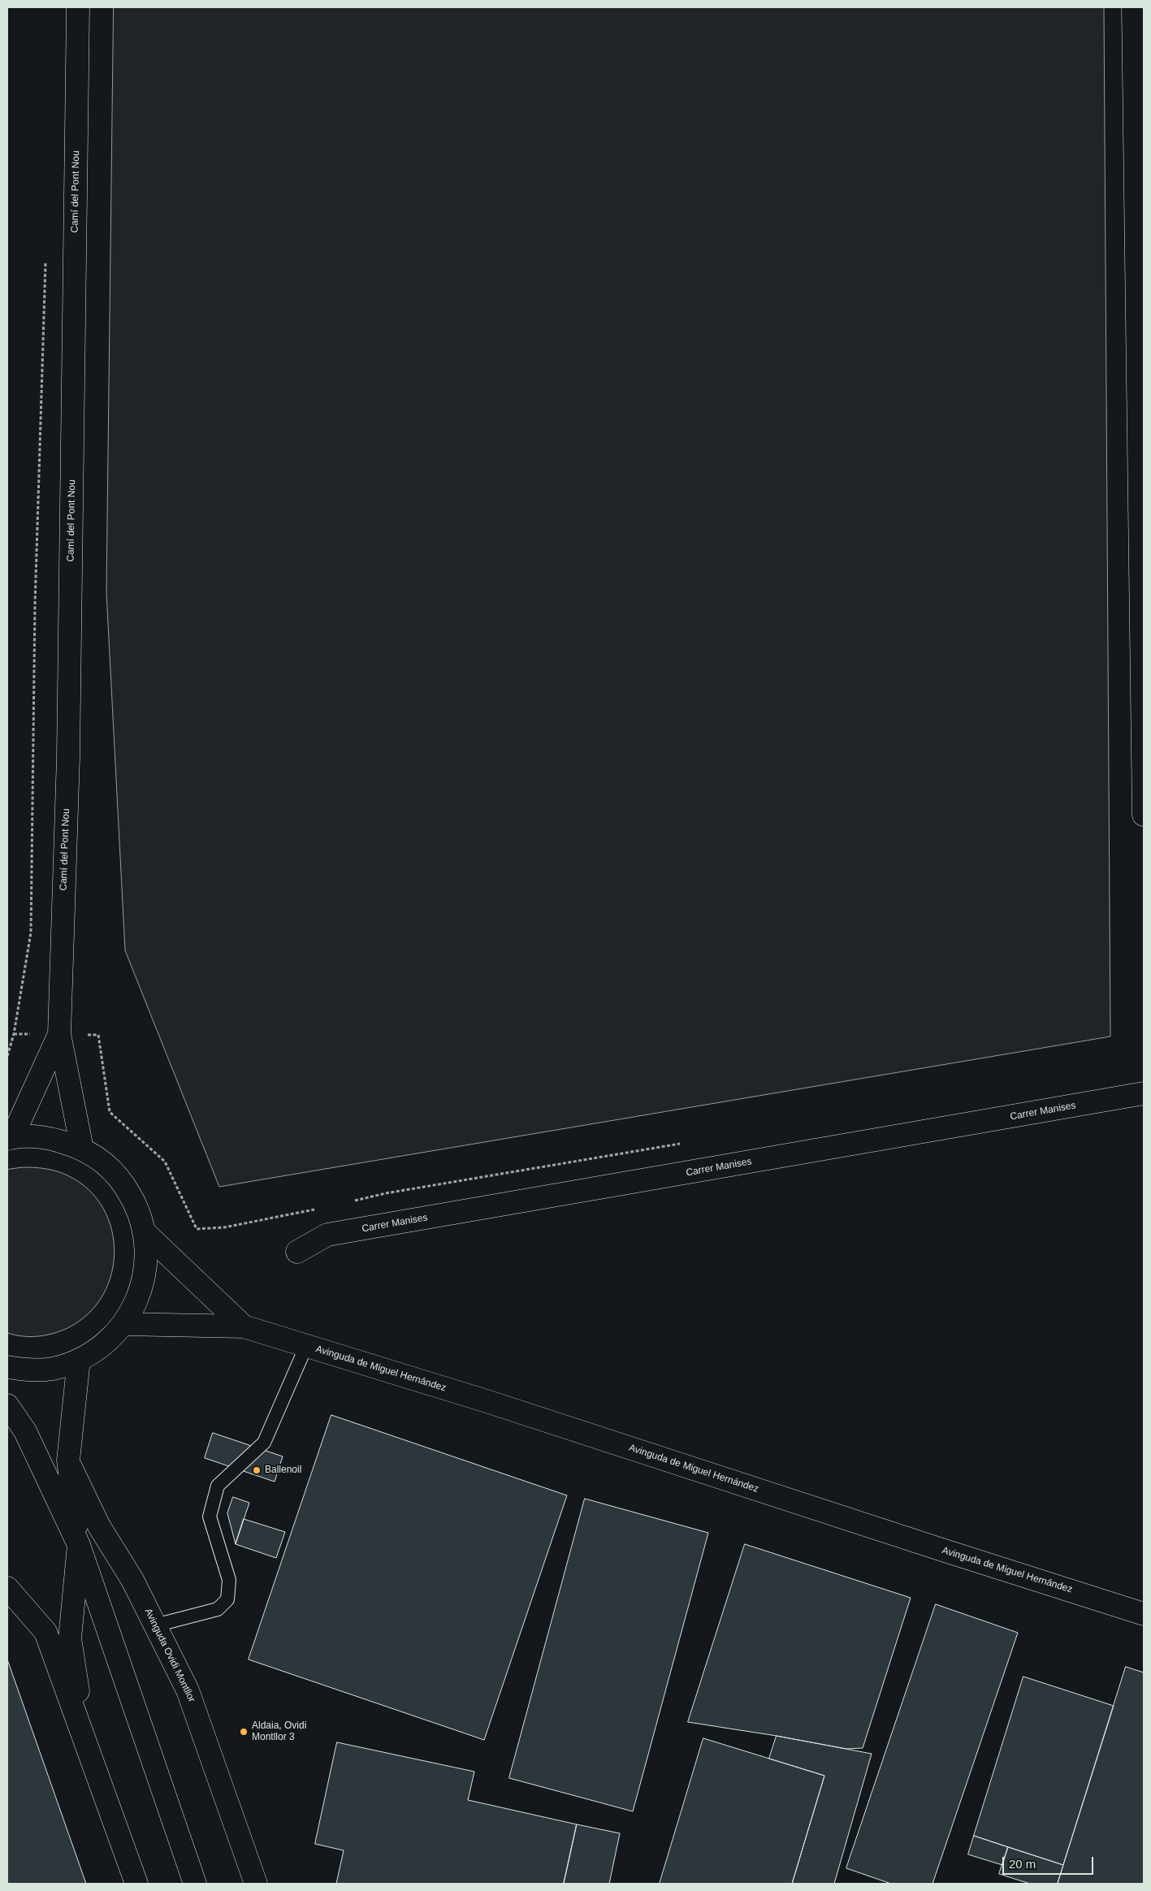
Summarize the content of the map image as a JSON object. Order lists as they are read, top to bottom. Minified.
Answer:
{"streets":{"street":["Camí del Pont Nou","Carrer Manises","Avinguda de Miguel Hernández","Avinguda Ovidi Montllor"]},"places":["Ballenoil","Aldaia, Ovidi Montllor 3"],"scale_bar":"20 m"}
